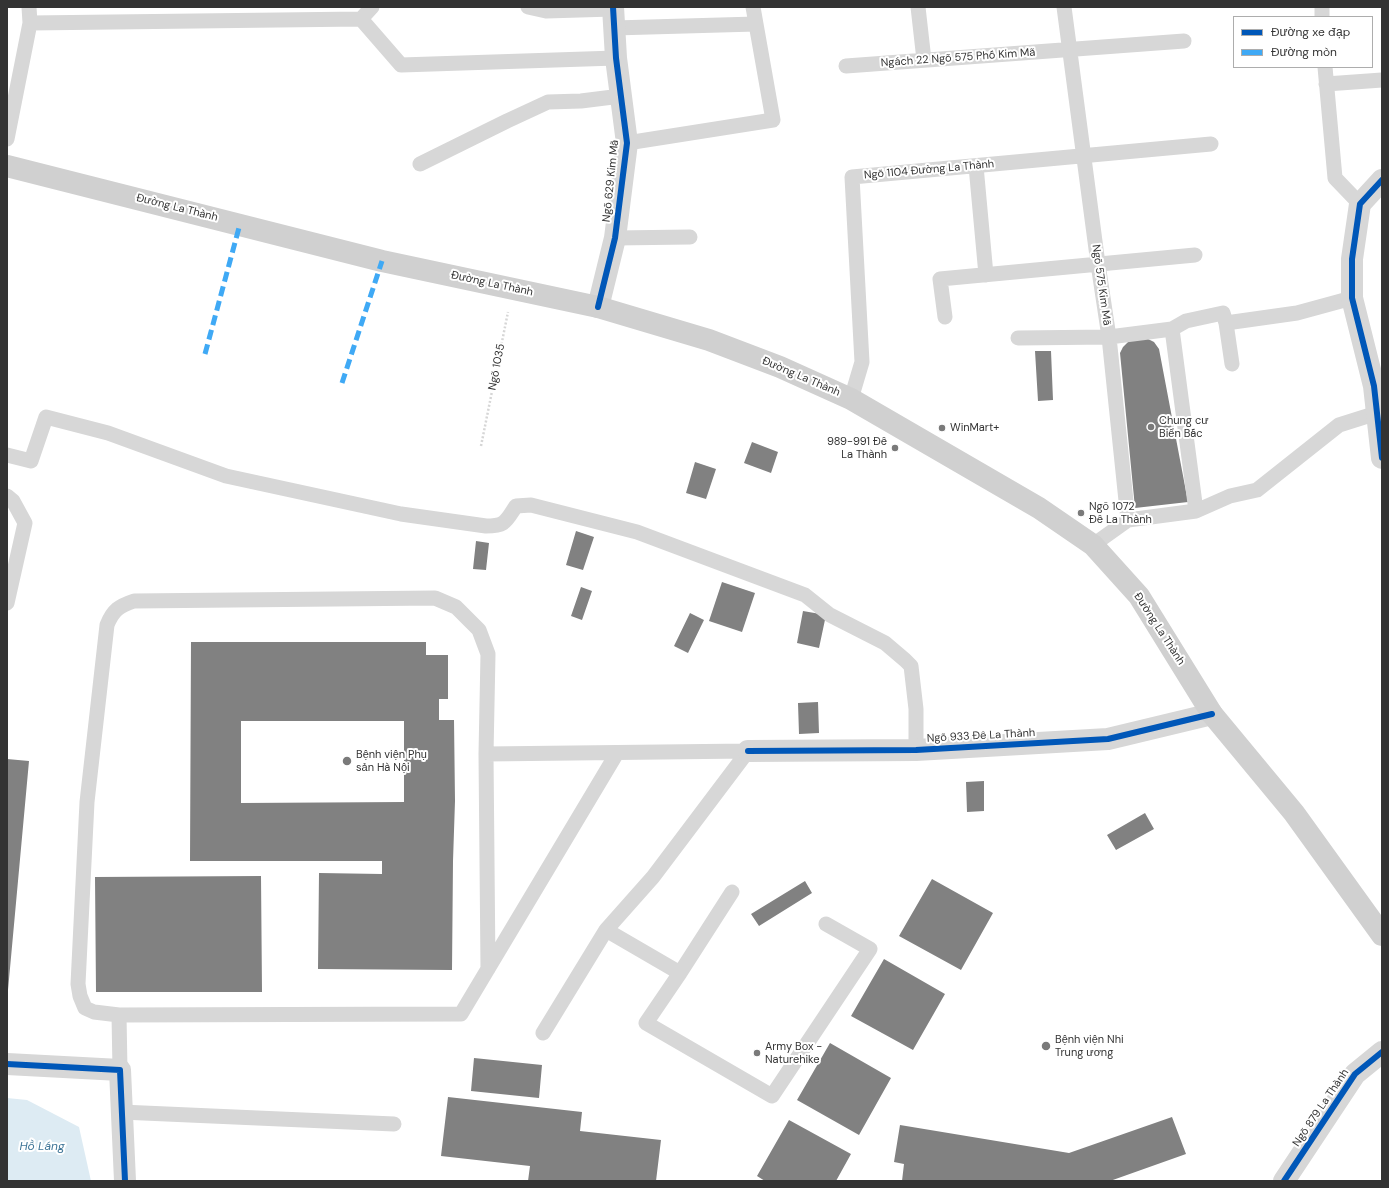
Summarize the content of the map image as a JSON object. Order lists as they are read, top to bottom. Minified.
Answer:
{"streets":{"main road":["Đường La Thành"],"street":["Ngõ 629 Kim Mã","Ngõ 933 Đê La Thành","Ngõ 879 La Thành"],"lane":["Ngách 22 Ngõ 575 Phố Kim Mã","Ngõ 1104 Đường La Thành","Ngõ 575 Kim Mã"],"path":["Ngõ 1035"]},"crossings":[["Ngách 22 Ngõ 575 Phố Kim Mã","Ngõ 575 Kim Mã"],["Ngõ 1104 Đường La Thành","Đường La Thành"],["Ngõ 1104 Đường La Thành","Ngõ 575 Kim Mã"],["Ngõ 629 Kim Mã","Đường La Thành"],["Đường La Thành","Ngõ 1035"],["Đường La Thành","Ngõ 933 Đê La Thành"]],"water":["Hồ Láng"],"places":["Chung cư Biển Bắc","WinMart+","989-991 Đê La Thành","Ngõ 1072 Đê La Thành","Bệnh viện Phụ sản Hà Nội","Bệnh viện Nhi Trung ương","Army Box - Naturehike"],"legend":["Đường xe đạp","Đường mòn"]}
